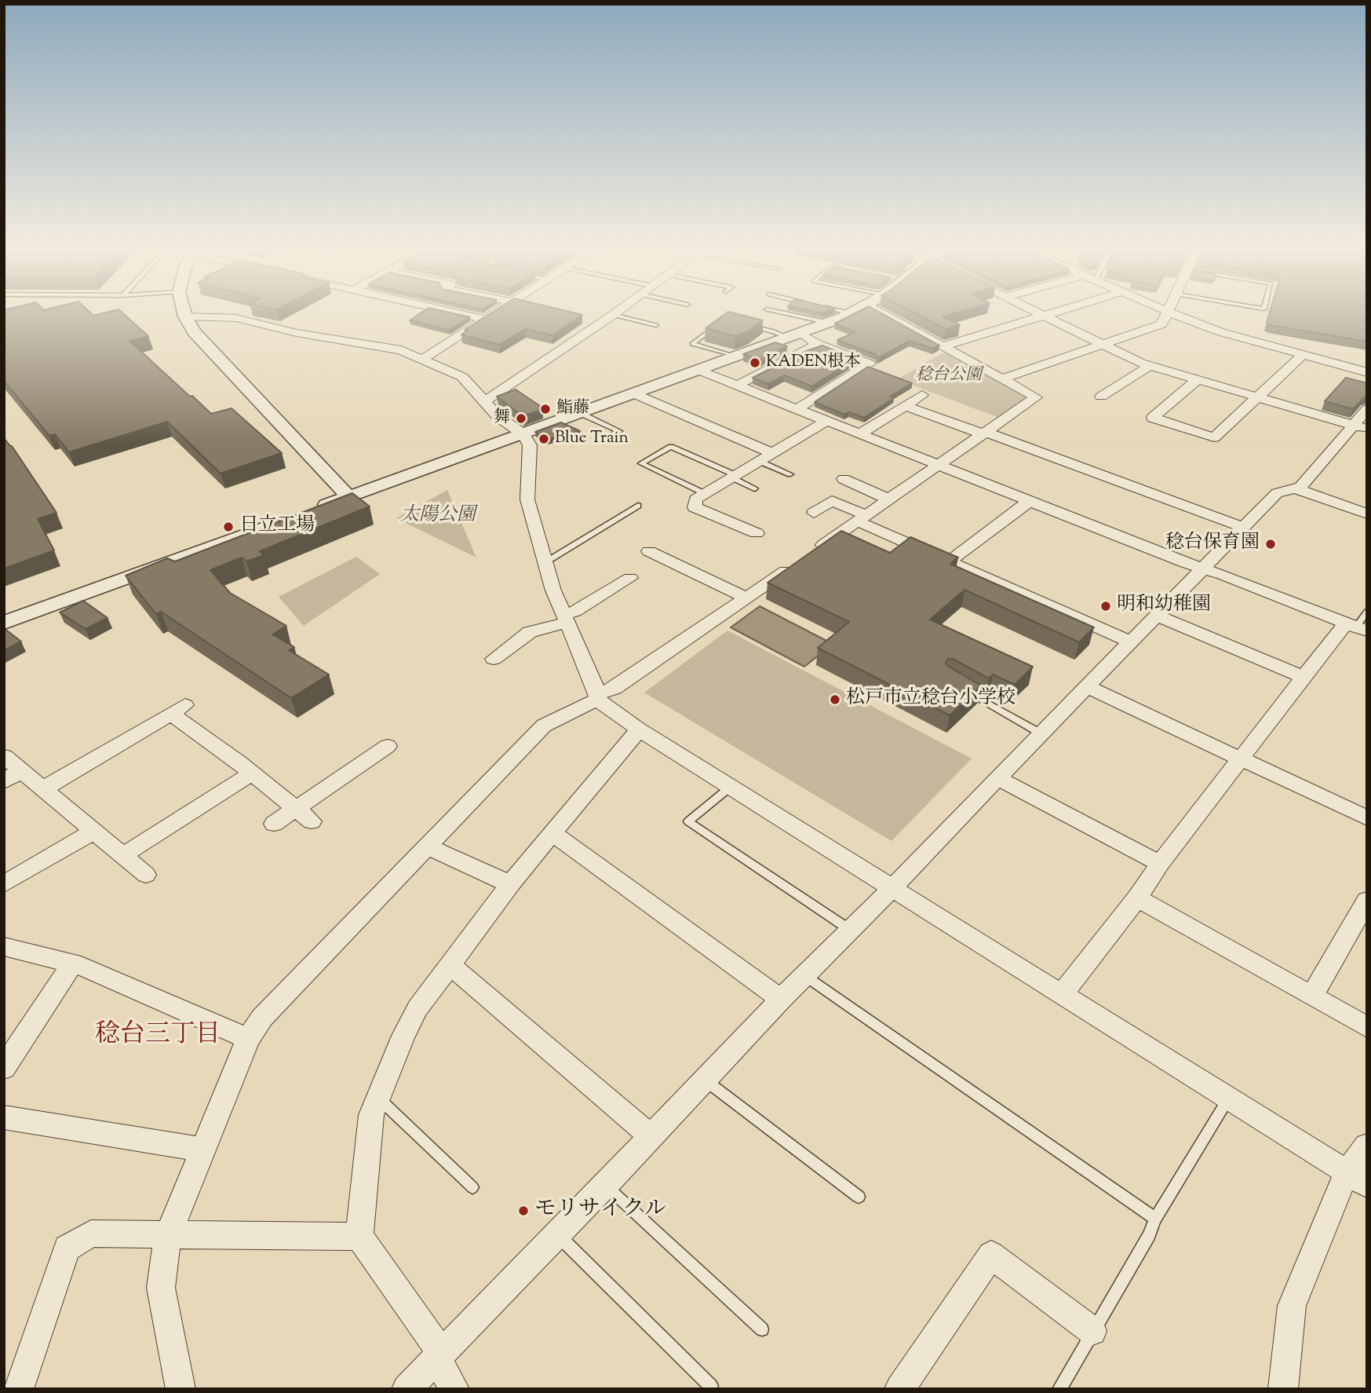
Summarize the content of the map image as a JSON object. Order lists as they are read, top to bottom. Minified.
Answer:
{"districts":["稔台三丁目"],"parks":["稔台公園","太陽公園"],"places":["KADEN根本","鮨藤","舞","Blue Train","日立工場","稔台保育園","明和幼稚園","松戸市立稔台小学校","モリサイクル"]}
